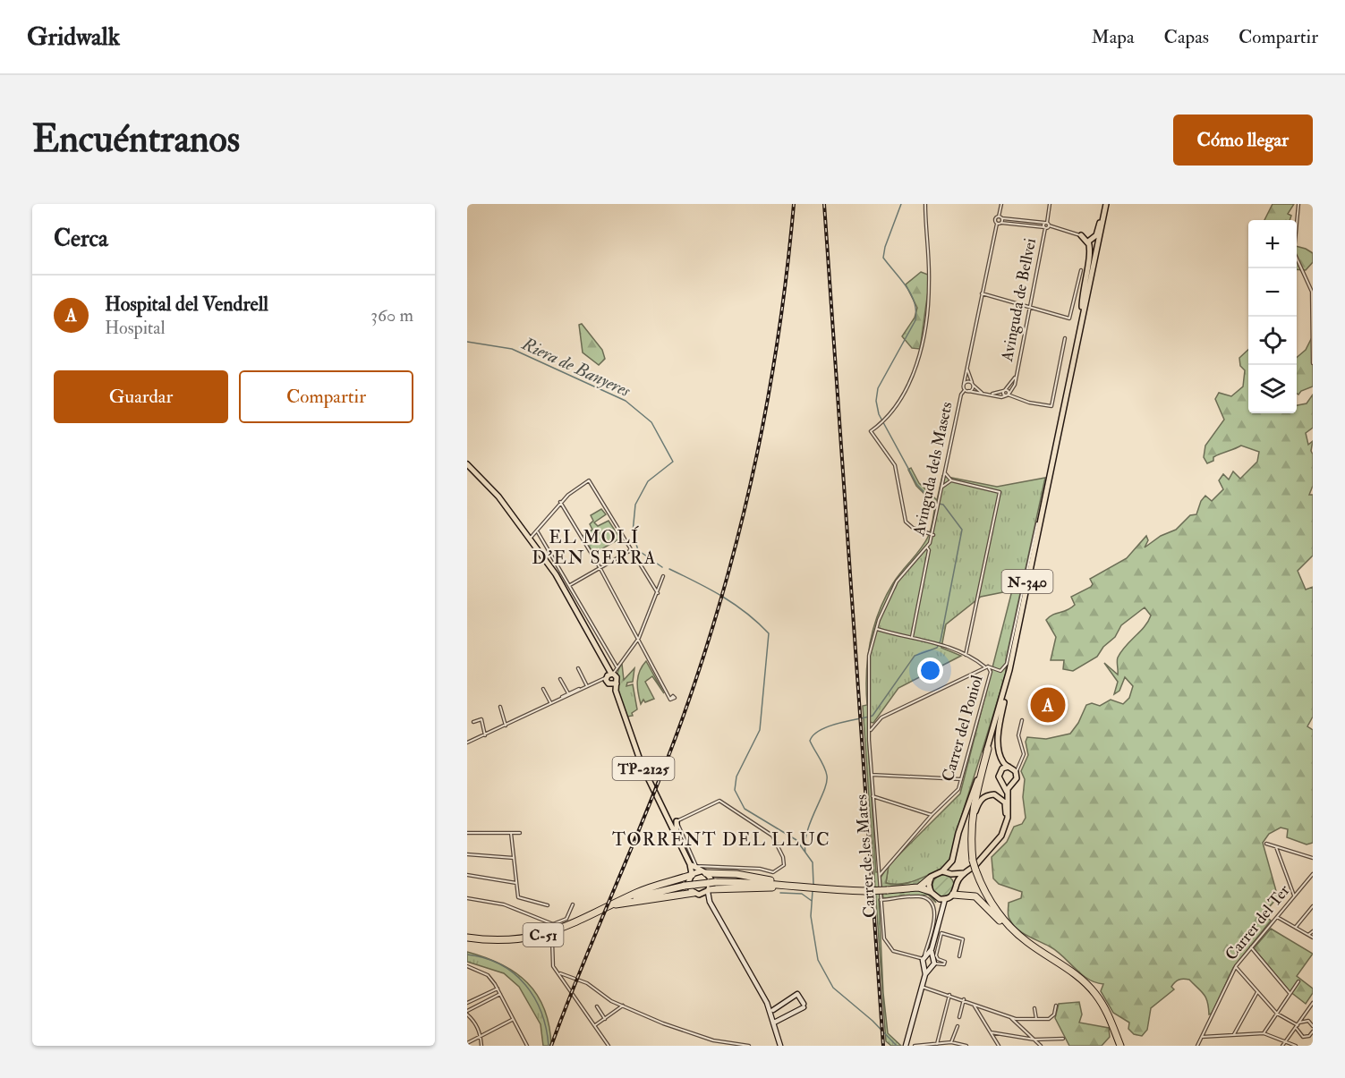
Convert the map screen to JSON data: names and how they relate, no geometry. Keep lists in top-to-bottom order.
{
  "streets": {
    "highway": ["N-340", "C-51"],
    "main road": ["TP-2125"],
    "street": [
      "Avinguda de Bellvei",
      "Avinguda dels Masets",
      "Carrer del Poniol",
      "Carrer de les Mates",
      "Carrer del Ter"
    ]
  },
  "crossings": [
    ["Avinguda dels Masets", "Carrer de les Mates"],
    ["Carrer del Poniol", "Carrer de les Mates"]
  ],
  "districts": ["EL MOLÍ D'EN SERRA", "TORRENT DEL LLUC"],
  "water": ["Riera de Banyeres"],
  "page": {
    "header": "Gridwalk",
    "nav": ["Mapa", "Capas", "Compartir"],
    "buttons": [
      "Cómo llegar",
      ["Guardar", "Compartir"]
    ],
    "title": "Encuéntranos",
    "heading": "Cerca",
    "map_buttons": ["+", "−"],
    "list": [
      {
        "mark": "A",
        "name": "Hospital del Vendrell",
        "note": "Hospital",
        "value": "360 m"
      }
    ],
    "pins": "A"
  }
}
